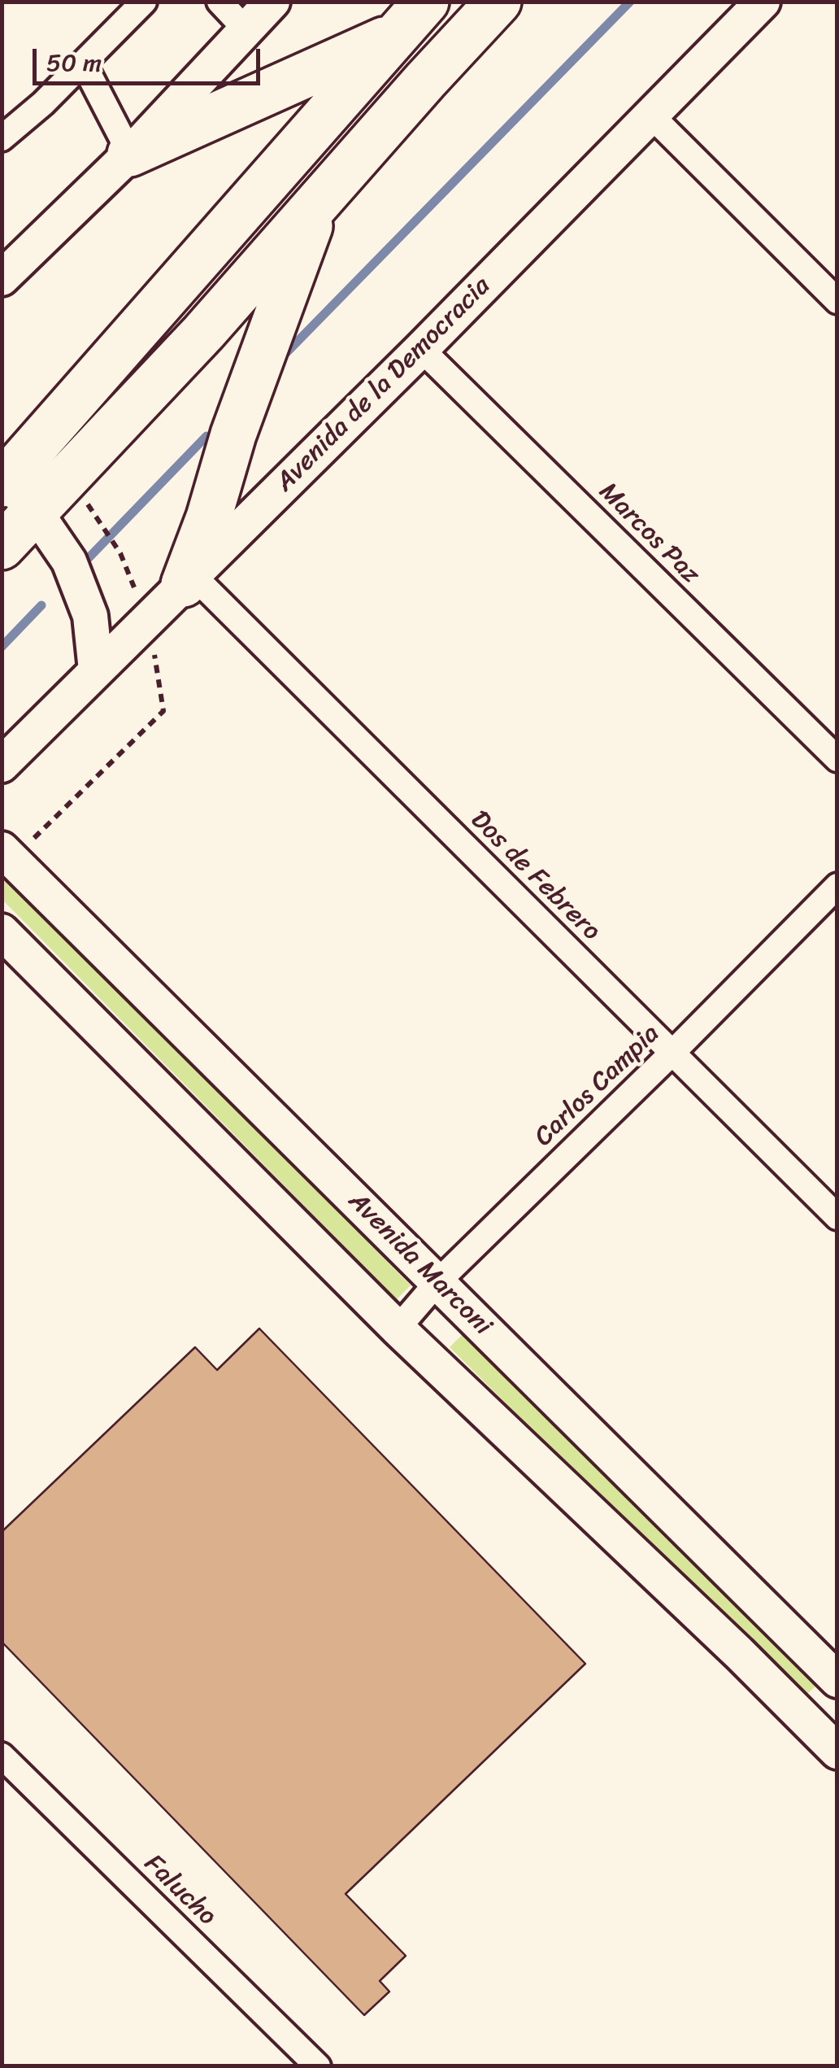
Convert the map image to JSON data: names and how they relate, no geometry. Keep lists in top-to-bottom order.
{
  "streets": {
    "main road": ["Avenida de la Democracia", "Avenida Marconi"],
    "street": [
      "Marcos Paz",
      "Dos de Febrero",
      "Carlos Campia",
      "Falucho"
    ]
  },
  "crossings": [
    ["Avenida de la Democracia", "Marcos Paz"],
    ["Avenida de la Democracia", "Dos de Febrero"],
    ["Dos de Febrero", "Carlos Campia"],
    ["Carlos Campia", "Avenida Marconi"]
  ],
  "scale_bar": "50 m"
}
